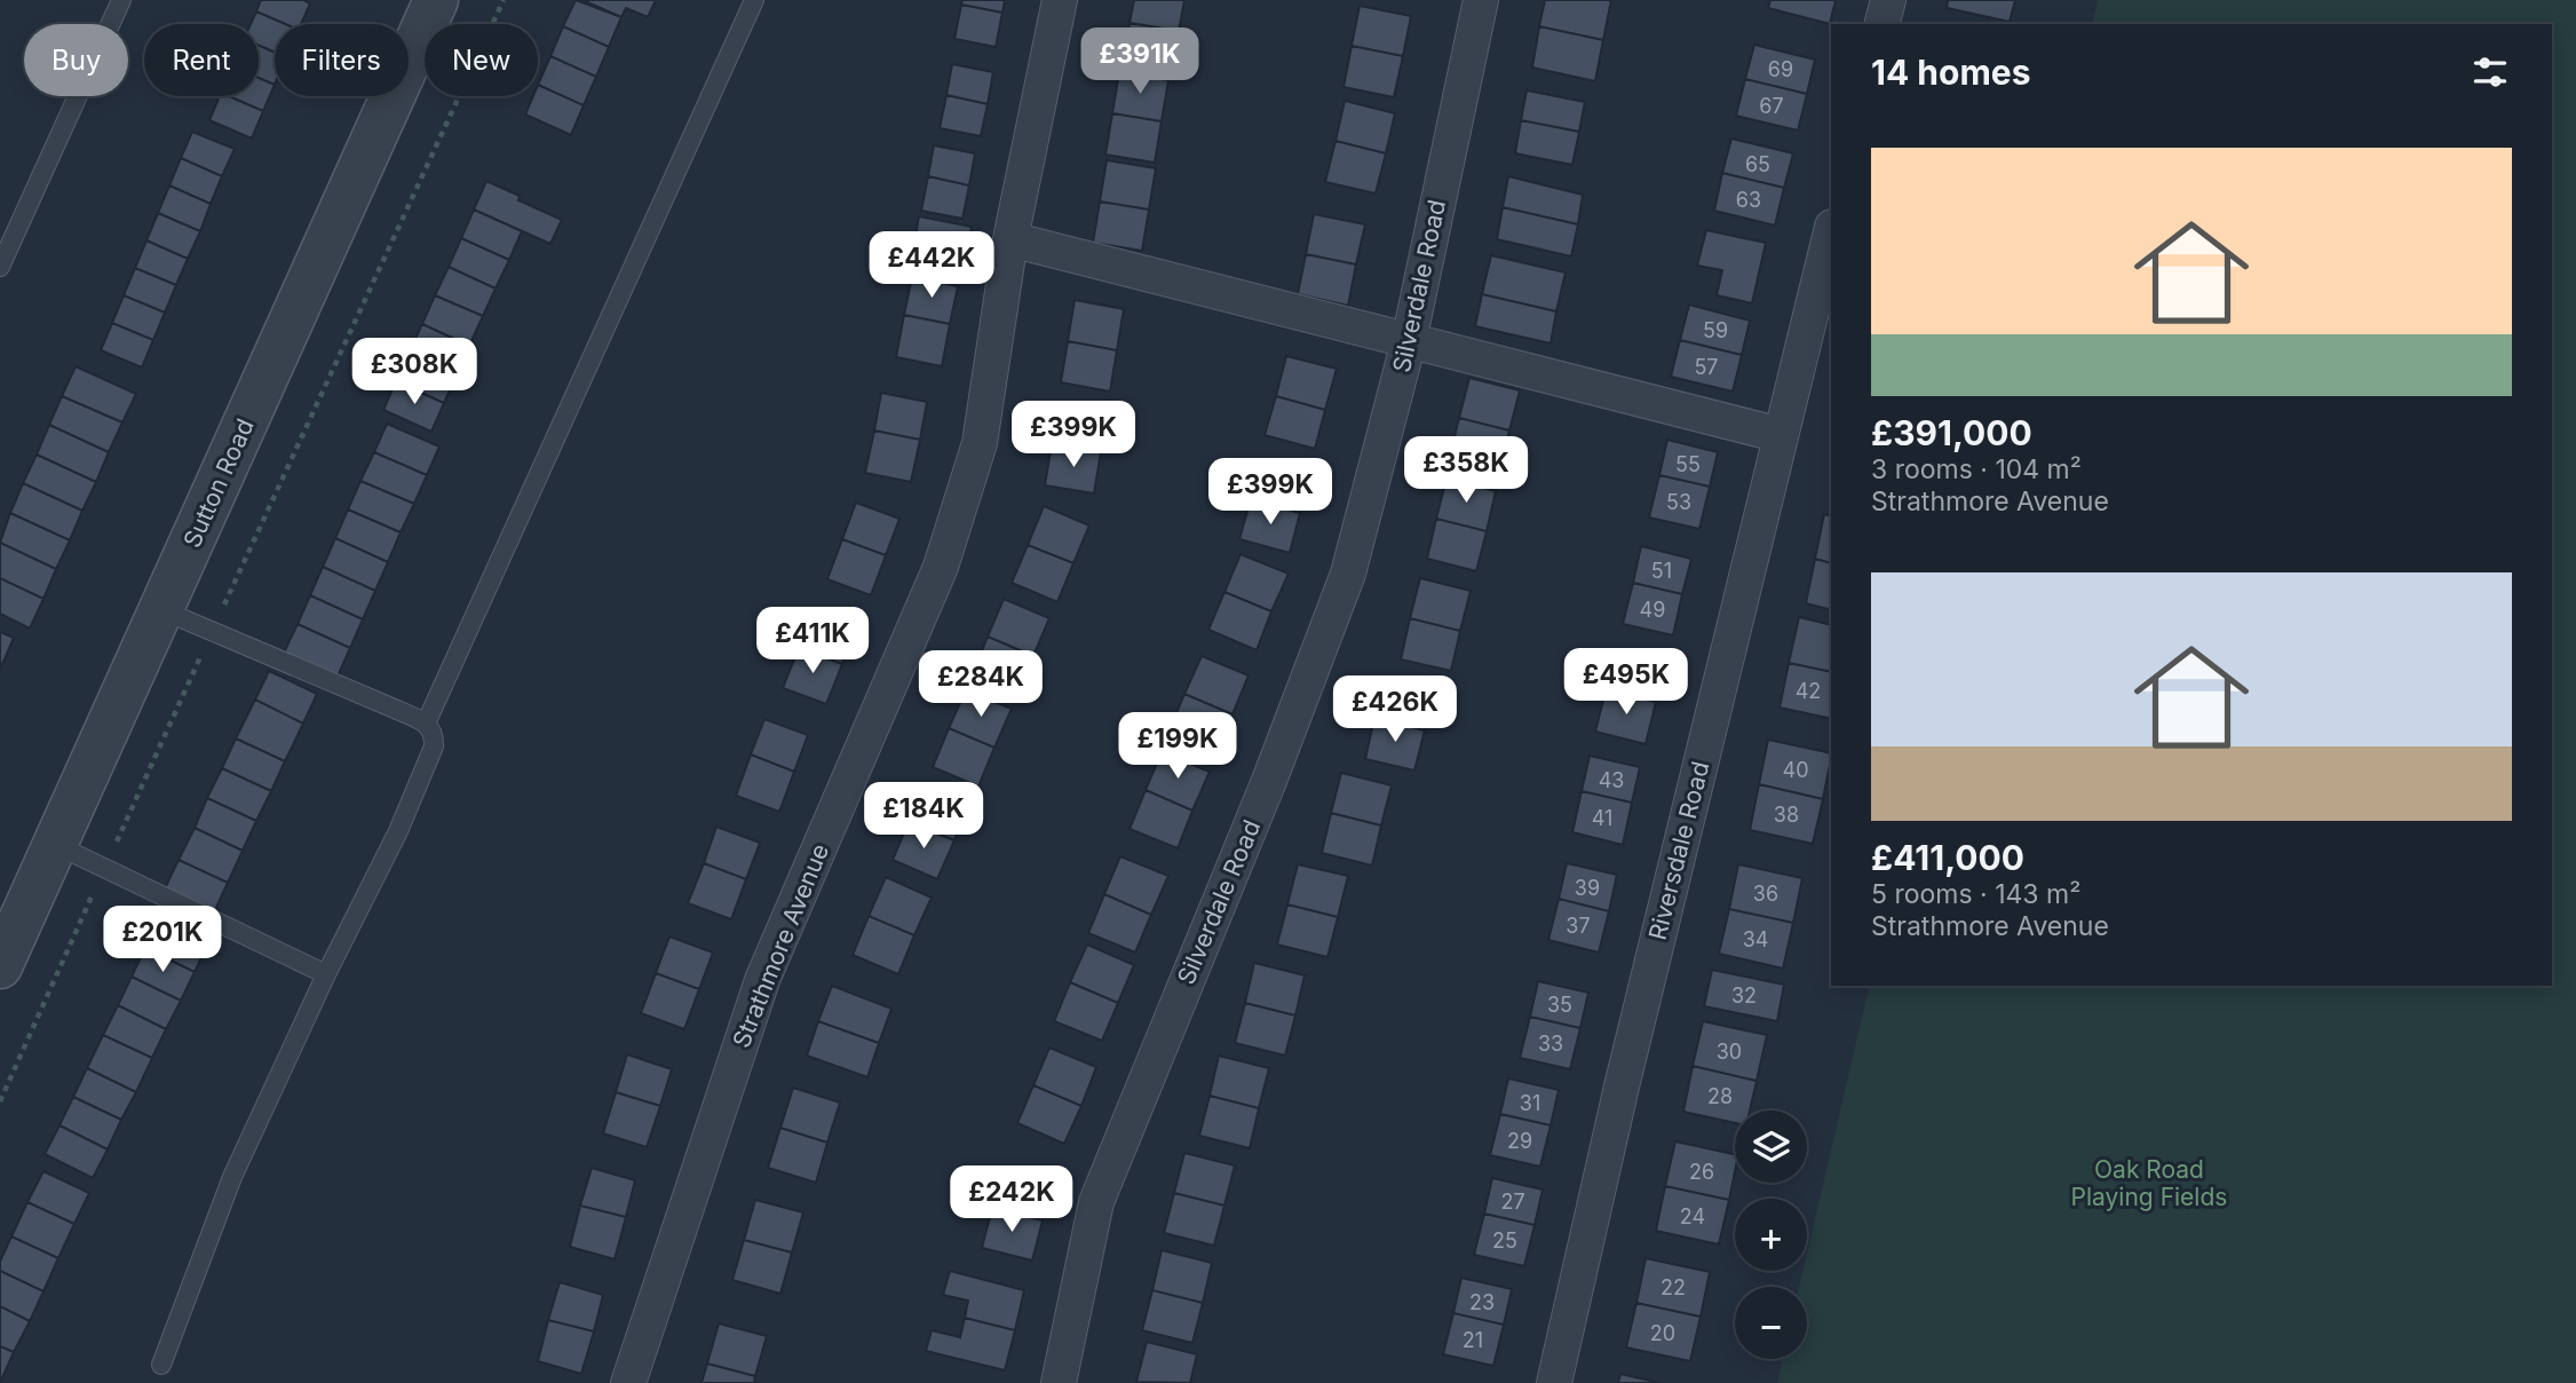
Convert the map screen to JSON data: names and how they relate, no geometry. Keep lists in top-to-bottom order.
{
  "streets": {
    "street": [
      "Silverdale Road",
      "Sutton Road",
      "Riversdale Road",
      "Strathmore Avenue"
    ]
  },
  "parks": ["Oak Road Playing Fields"],
  "house_numbers": [
    "69",
    "67",
    "65",
    "63",
    "59",
    "57",
    "55",
    "53",
    "51",
    "49",
    "42",
    "40",
    "43",
    "38",
    "41",
    "39",
    "36",
    "37",
    "34",
    "32",
    "35",
    "33",
    "30",
    "28",
    "31",
    "29",
    "26",
    "27",
    "24",
    "25",
    "22",
    "23",
    "20",
    "21"
  ],
  "page": {
    "chip": [
      "Buy",
      "Rent",
      "Filters",
      "New"
    ],
    "heading": "14 homes",
    "price": [
      "£391K",
      "£442K",
      "£308K",
      "£399K",
      "£358K",
      "£399K",
      "£411K",
      "£495K",
      "£284K",
      "£426K",
      "£199K",
      "£184K",
      "£201K",
      "£242K"
    ],
    "list": [
      {
        "name": "£391,000",
        "note": "3 rooms · 104 m² · Strathmore Avenue"
      },
      {
        "name": "£411,000",
        "note": "5 rooms · 143 m² · Strathmore Avenue"
      }
    ],
    "map_buttons": ["+", "−"]
  }
}
